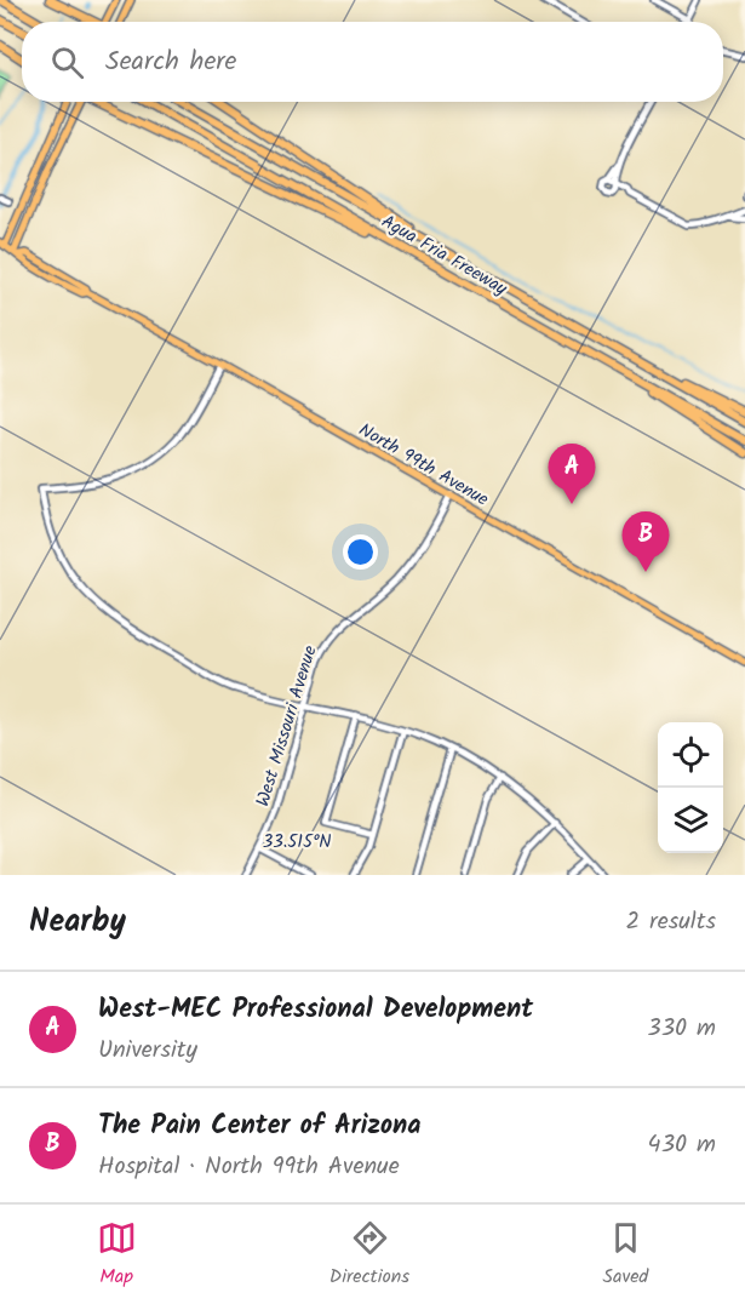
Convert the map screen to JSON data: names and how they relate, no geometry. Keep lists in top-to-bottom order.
{
  "streets": {
    "highway": ["Agua Fria Freeway"],
    "main road": ["North 99th Avenue"],
    "street": ["West Missouri Avenue"]
  },
  "crossings": [
    ["North 99th Avenue", "West Missouri Avenue"]
  ],
  "page": {
    "search": "Search here",
    "pins": ["A", "B"],
    "heading": ["Nearby", "2 results"],
    "list": [
      {
        "mark": "A",
        "name": "West-MEC Professional Development",
        "note": "University",
        "value": "330 m"
      },
      {
        "mark": "B",
        "name": "The Pain Center of Arizona",
        "note": "Hospital · North 99th Avenue",
        "value": "430 m"
      }
    ],
    "nav": ["Map", "Directions", "Saved"]
  },
  "coordinates": ["33.515°N"]
}
